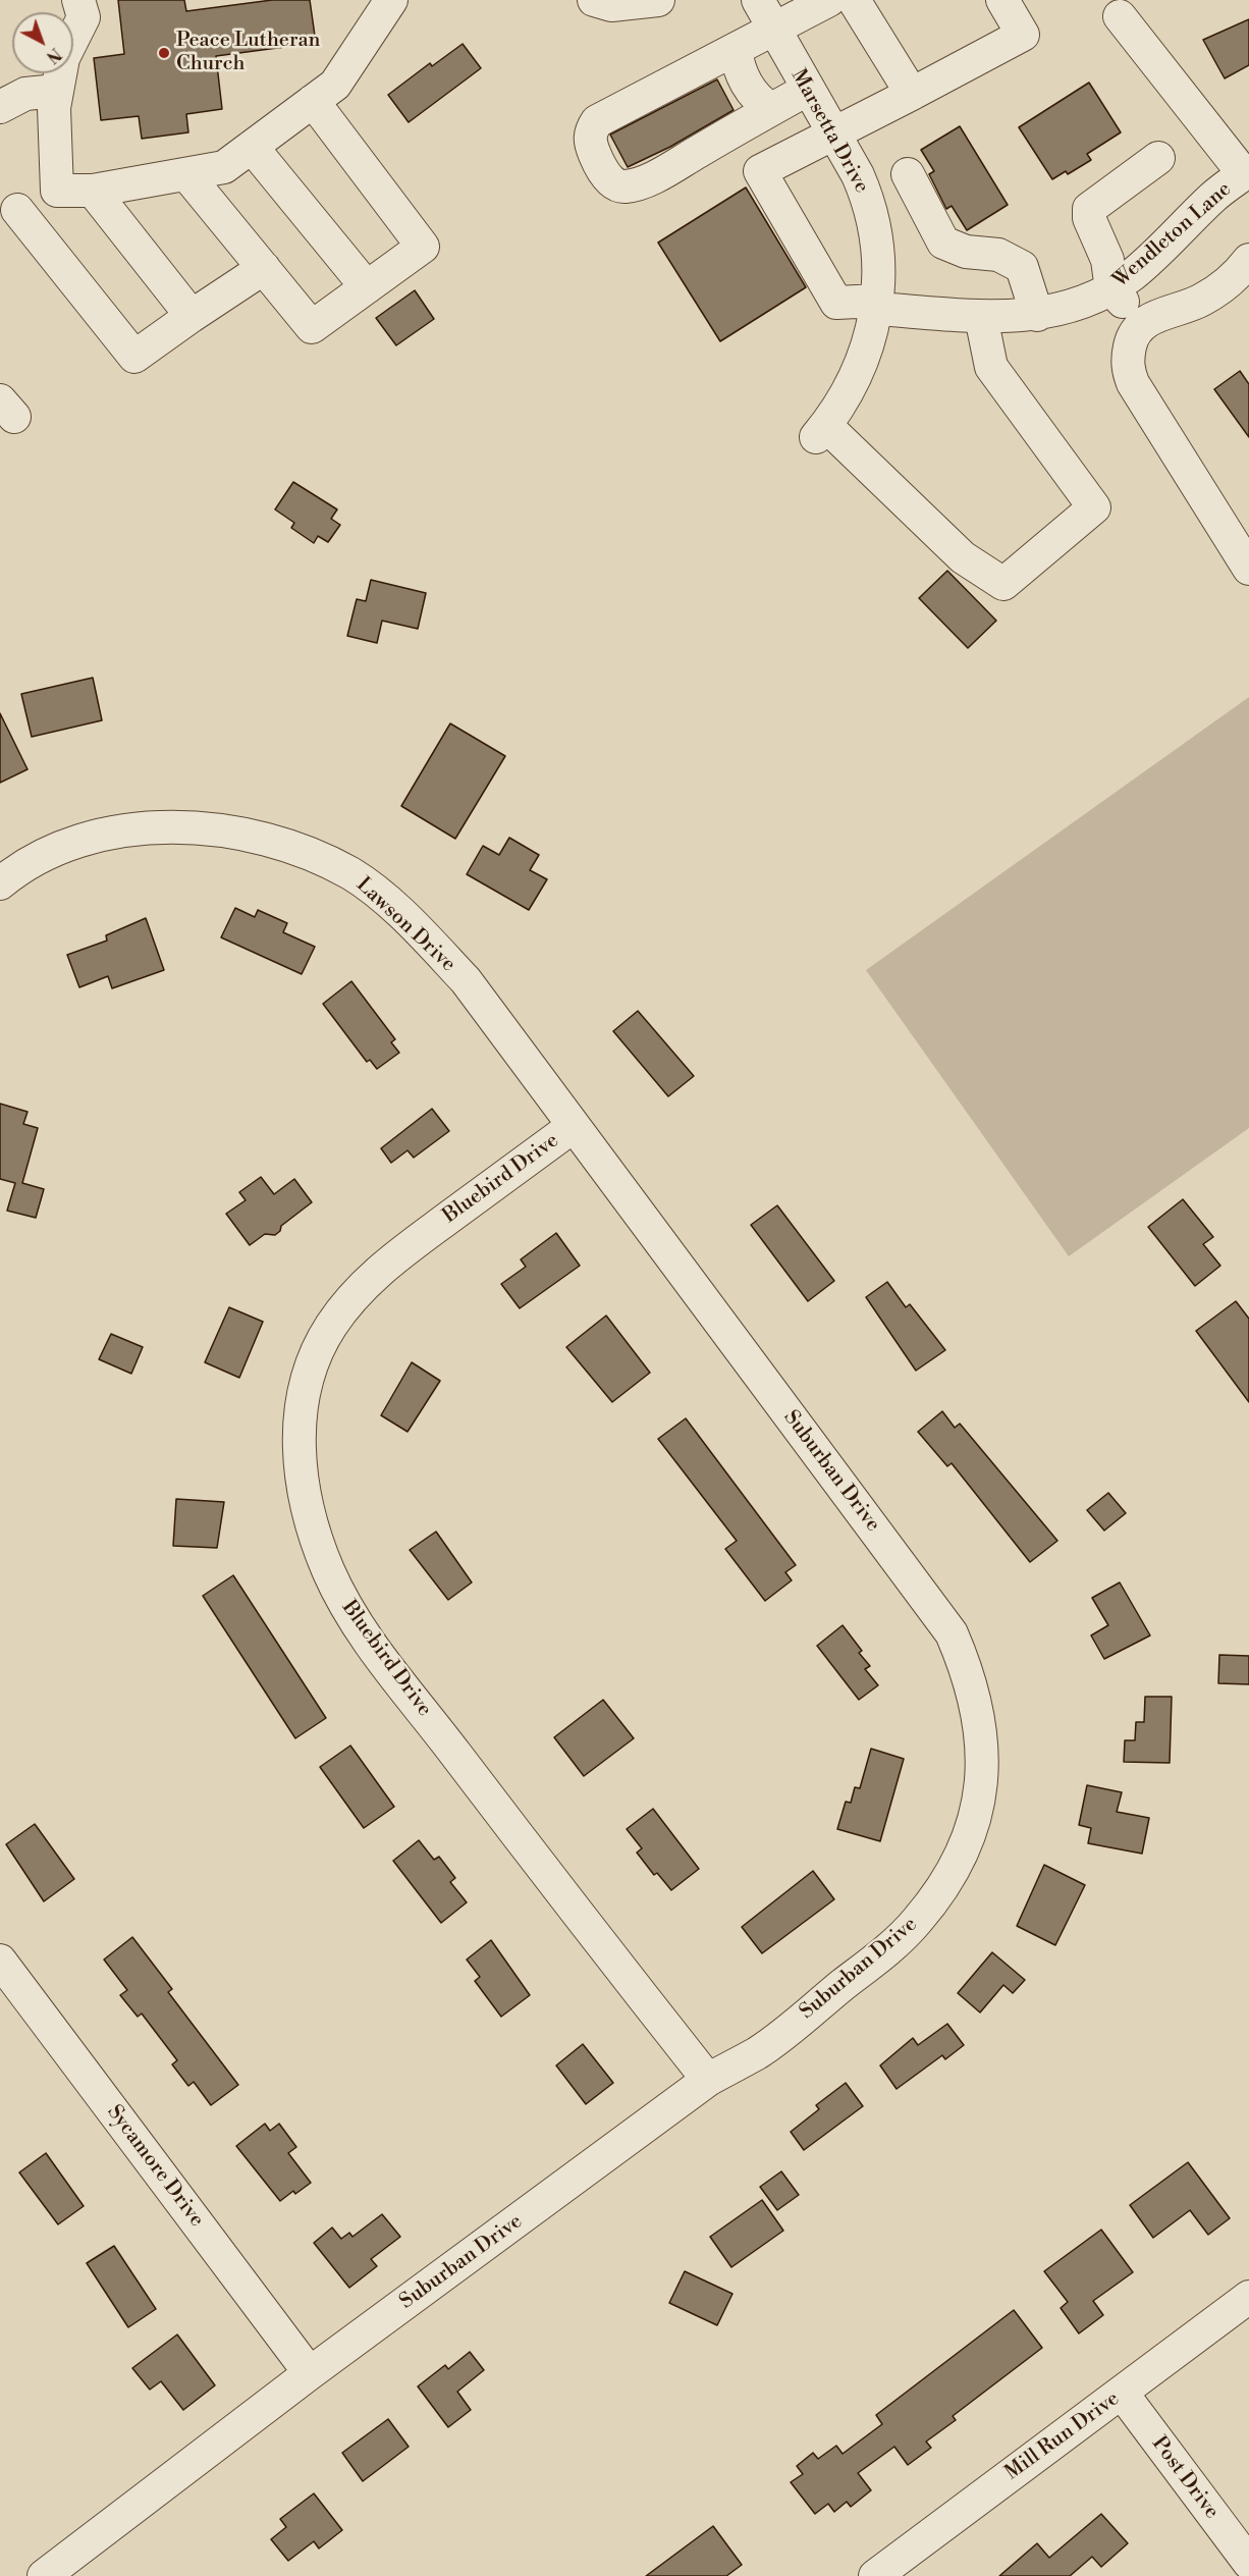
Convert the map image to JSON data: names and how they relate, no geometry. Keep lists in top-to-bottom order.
{
  "streets": {
    "street": [
      "Marsetta Drive",
      "Wendleton Lane",
      "Lawson Drive",
      "Bluebird Drive",
      "Suburban Drive",
      "Sycamore Drive",
      "Mill Run Drive",
      "Post Drive"
    ]
  },
  "crossings": [
    ["Marsetta Drive", "Wendleton Lane"],
    ["Lawson Drive", "Bluebird Drive"],
    ["Lawson Drive", "Suburban Drive"],
    ["Bluebird Drive", "Suburban Drive"],
    ["Suburban Drive", "Sycamore Drive"],
    ["Mill Run Drive", "Post Drive"]
  ],
  "places": ["Peace Lutheran Church"],
  "north": "bottom right"
}
